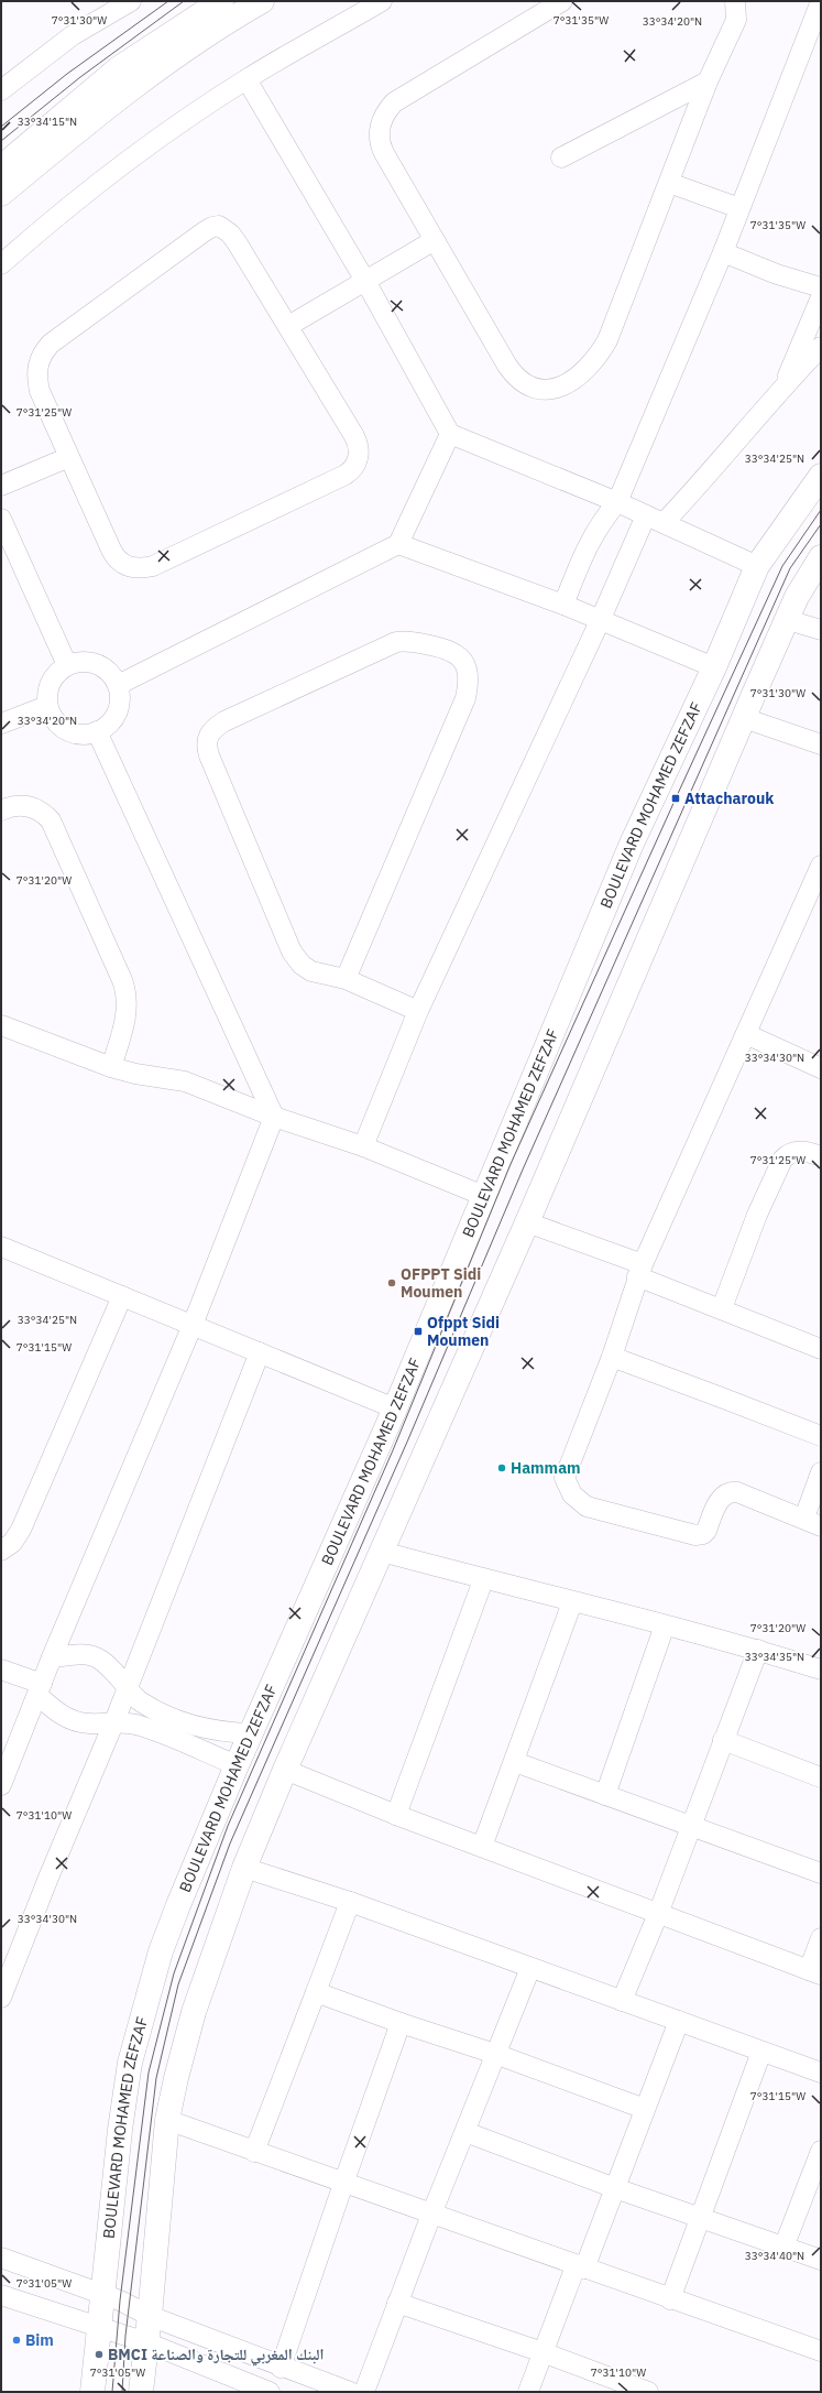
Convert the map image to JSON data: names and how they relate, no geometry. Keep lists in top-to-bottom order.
{
  "streets": {
    "main road": ["BOULEVARD MOHAMED ZEFZAF"]
  },
  "places": {
    "transit": ["Attacharouk", "Ofppt Sidi Moumen"],
    "other": [
      "OFPPT Sidi Moumen",
      "Hammam",
      "Bim",
      "BMCI البنك المغربي للتجارة والصناعة"
    ]
  },
  "coordinates": [
    "7°31'30\"W",
    "7°31'35\"W",
    "33°34'20\"N",
    "33°34'15\"N",
    "7°31'25\"W",
    "33°34'25\"N",
    "7°31'20\"W",
    "33°34'30\"N",
    "7°31'15\"W",
    "33°34'35\"N",
    "7°31'10\"W",
    "33°34'40\"N",
    "7°31'05\"W"
  ]
}
